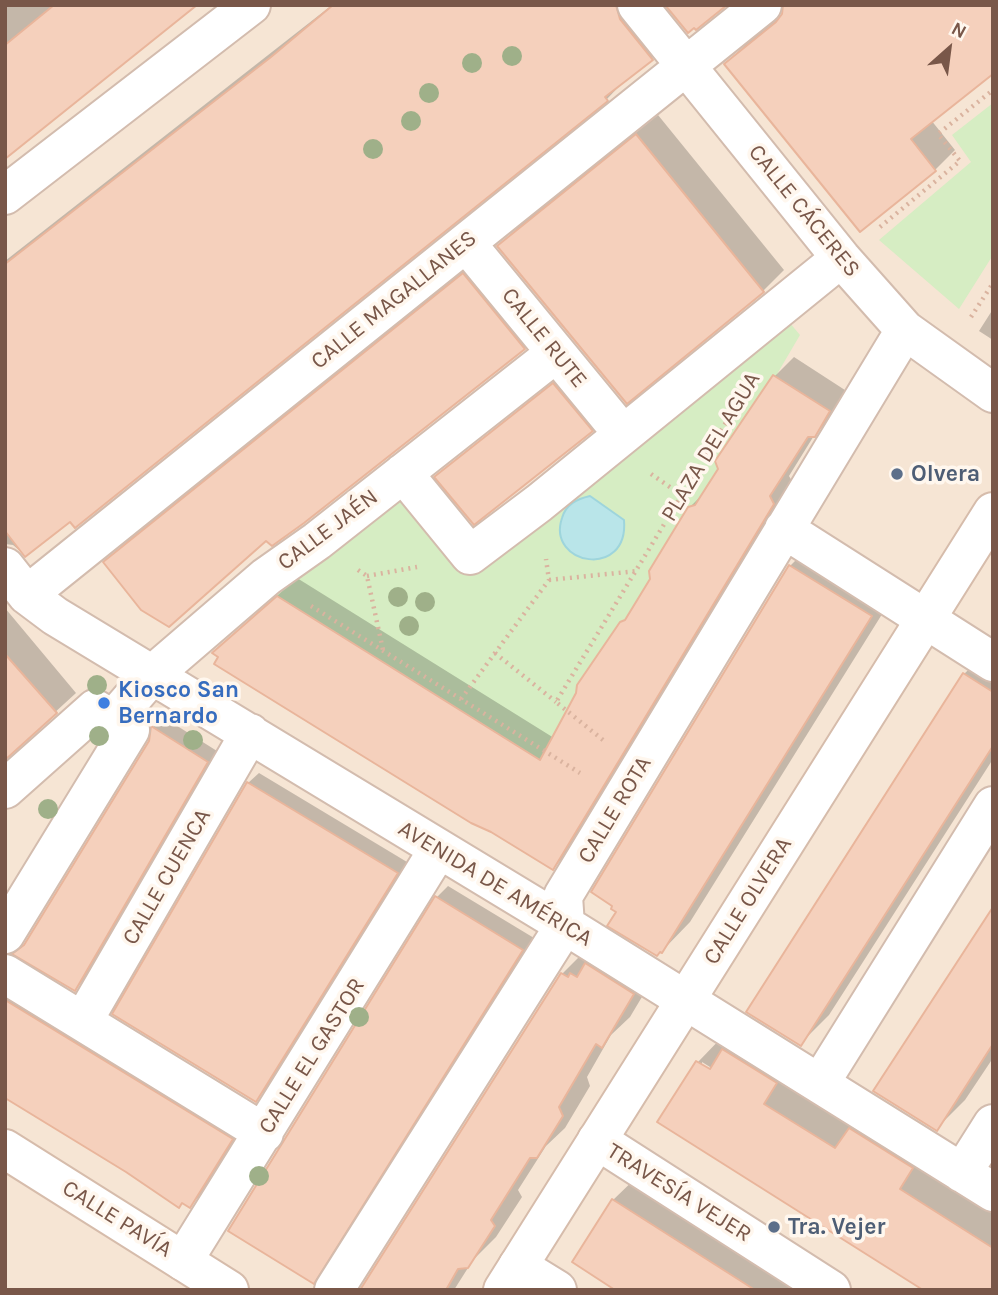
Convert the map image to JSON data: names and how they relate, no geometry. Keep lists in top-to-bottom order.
{
  "streets": {
    "street": [
      "CALLE CÁCERES",
      "CALLE MAGALLANES",
      "CALLE RUTE",
      "PLAZA DEL AGUA",
      "CALLE JAÉN",
      "CALLE ROTA",
      "CALLE CUENCA",
      "AVENIDA DE AMÉRICA",
      "CALLE OLVERA",
      "CALLE EL GASTOR",
      "TRAVESÍA VEJER",
      "CALLE PAVÍA"
    ]
  },
  "crossings": [
    ["CALLE CÁCERES", "CALLE MAGALLANES"],
    ["CALLE CÁCERES", "PLAZA DEL AGUA"],
    ["CALLE CÁCERES", "CALLE ROTA"],
    ["CALLE MAGALLANES", "CALLE RUTE"],
    ["CALLE MAGALLANES", "AVENIDA DE AMÉRICA"],
    ["CALLE RUTE", "PLAZA DEL AGUA"],
    ["CALLE RUTE", "CALLE JAÉN"],
    ["PLAZA DEL AGUA", "CALLE JAÉN"],
    ["CALLE JAÉN", "AVENIDA DE AMÉRICA"],
    ["CALLE ROTA", "AVENIDA DE AMÉRICA"],
    ["CALLE CUENCA", "AVENIDA DE AMÉRICA"],
    ["AVENIDA DE AMÉRICA", "CALLE OLVERA"],
    ["AVENIDA DE AMÉRICA", "CALLE EL GASTOR"],
    ["CALLE OLVERA", "TRAVESÍA VEJER"],
    ["CALLE EL GASTOR", "CALLE PAVÍA"]
  ],
  "places": ["Olvera", "Kiosco San Bernardo", "Trª. Vejer"],
  "north": "top right"
}
